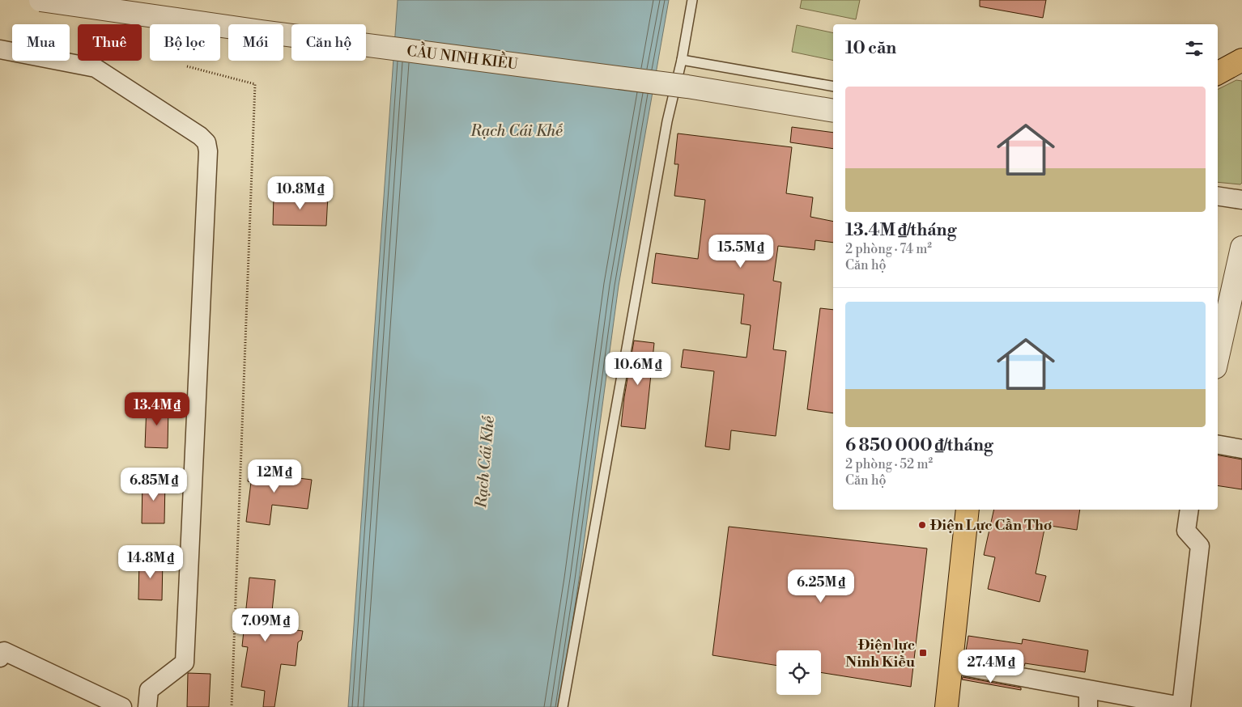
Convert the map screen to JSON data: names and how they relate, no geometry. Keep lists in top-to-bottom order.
{
  "streets": {
    "street": ["CẦU NINH KIỀU"]
  },
  "water": ["Rạch Cái Khế"],
  "places": {
    "other": ["Điện Lực Cần Thơ"],
    "transit": ["Điện lực Ninh Kiều"]
  },
  "page": {
    "chip": [
      "Mua",
      "Thuê",
      "Bộ lọc",
      "Mới",
      "Căn hộ"
    ],
    "heading": "10 căn",
    "list": [
      {
        "name": "13.4M ₫/tháng",
        "note": "2 phòng · 74 m² · Căn hộ"
      },
      {
        "name": "6 850 000 ₫/tháng",
        "note": "2 phòng · 52 m² · Căn hộ"
      }
    ],
    "price": [
      "10.8M ₫",
      "15.5M ₫",
      "10.6M ₫",
      "13.4M ₫",
      "12M ₫",
      "6.85M ₫",
      "14.8M ₫",
      "6.25M ₫",
      "7.09M ₫",
      "27.4M ₫"
    ]
  }
}
